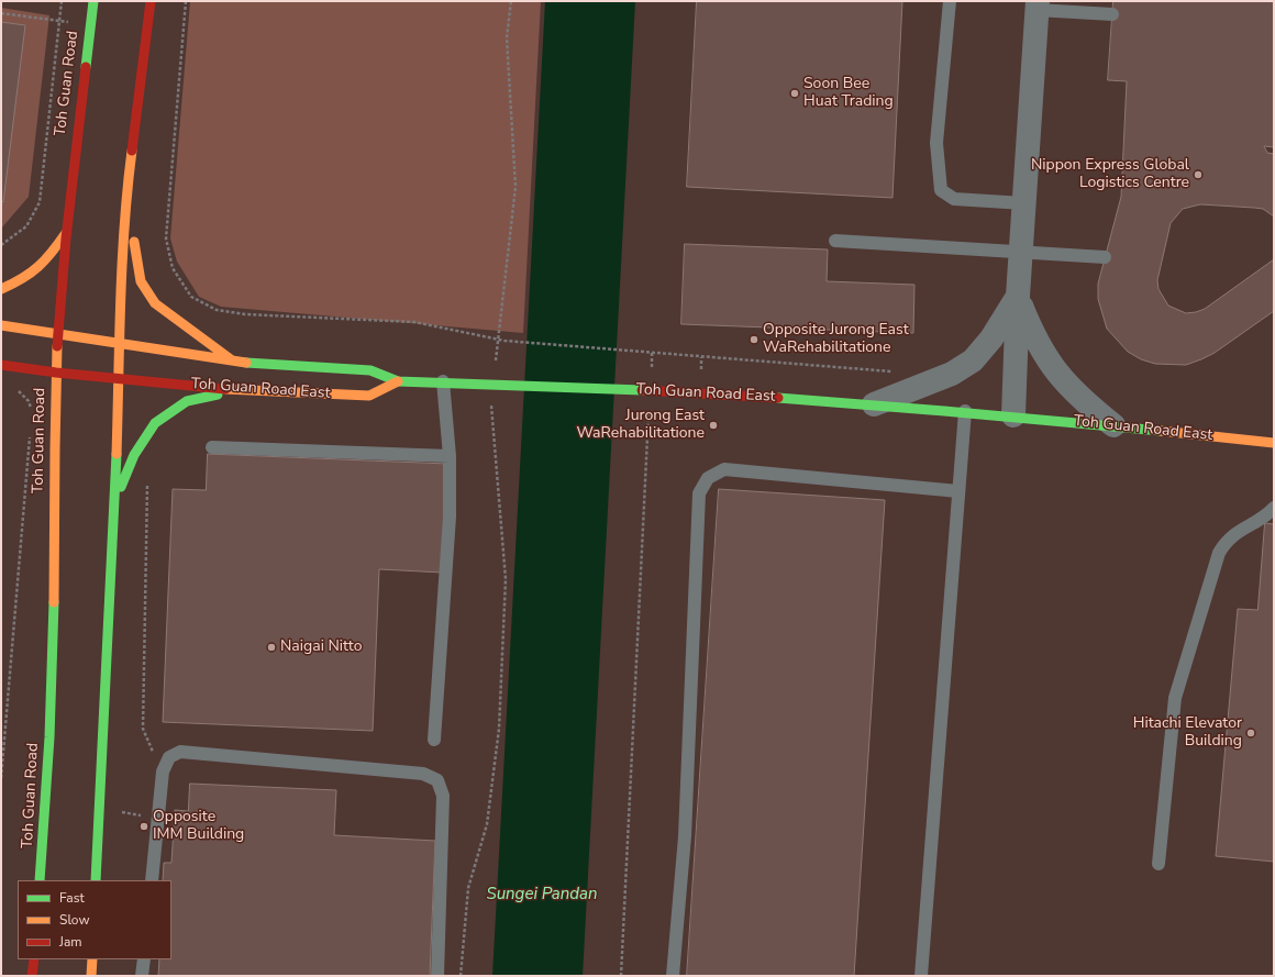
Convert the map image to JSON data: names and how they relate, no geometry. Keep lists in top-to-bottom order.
{
  "streets": {
    "main road": ["Toh Guan Road", "Toh Guan Road East"]
  },
  "crossings": [
    ["Toh Guan Road", "Toh Guan Road East"]
  ],
  "water": ["Sungei Pandan"],
  "places": [
    "Soon Bee Huat Trading",
    "Nippon Express Global Logistics Centre",
    "Opposite Jurong East WaRehabilitatione",
    "Jurong East WaRehabilitatione",
    "Naigai Nitto",
    "Hitachi Elevator Building",
    "Opposite IMM Building"
  ],
  "legend": ["Fast", "Slow", "Jam"]
}
